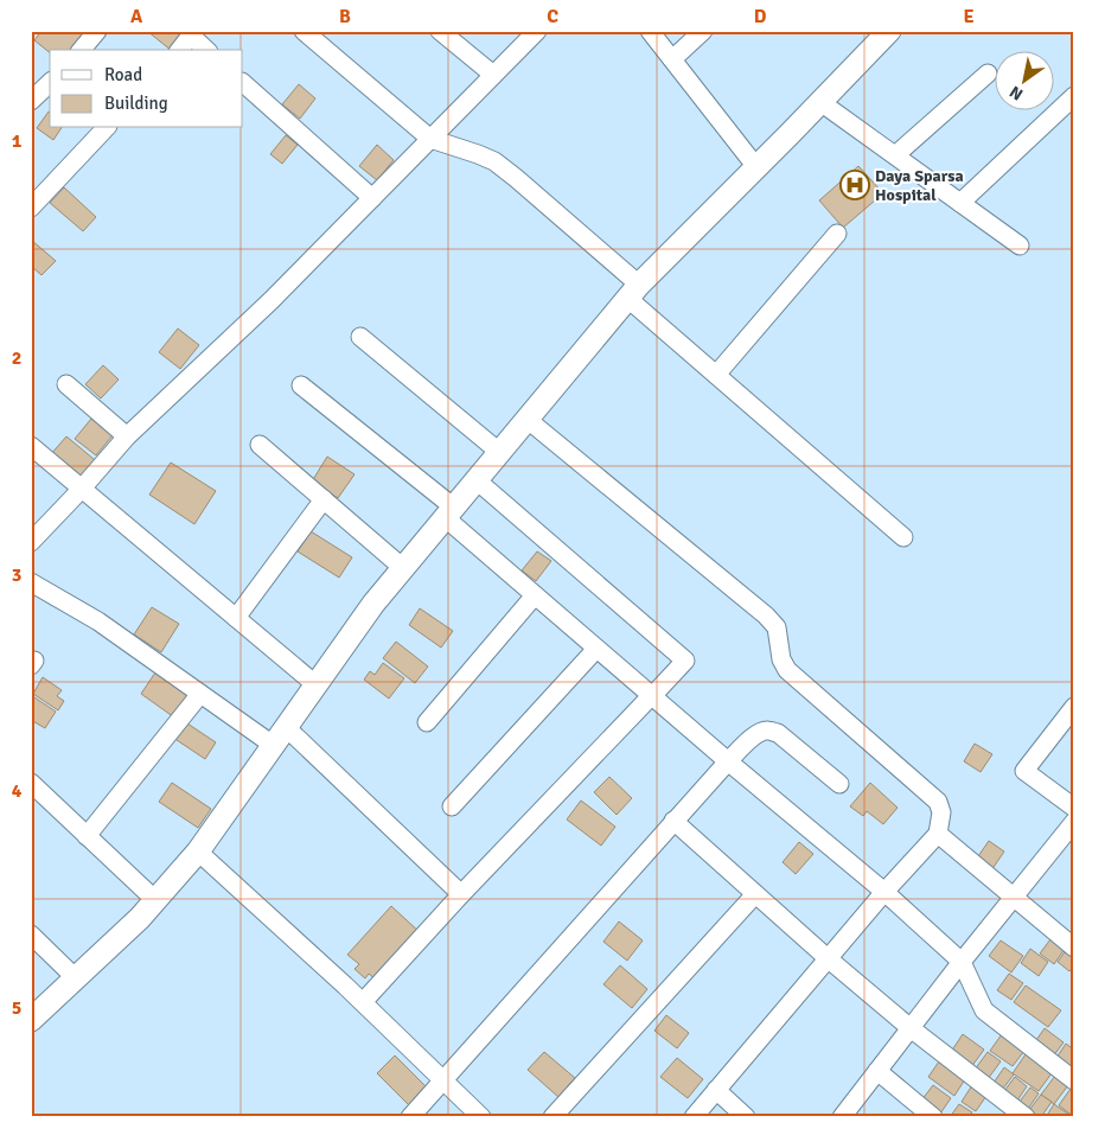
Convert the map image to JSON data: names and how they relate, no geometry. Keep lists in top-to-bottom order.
{
  "places": {
    "hospital": ["Daya Sparsa Hospital"]
  },
  "legend": ["Road", "Building"],
  "north": "bottom left",
  "grid": {
    "columns": [
      "A",
      "B",
      "C",
      "D",
      "E"
    ],
    "rows": [
      "1",
      "2",
      "3",
      "4",
      "5"
    ]
  }
}
